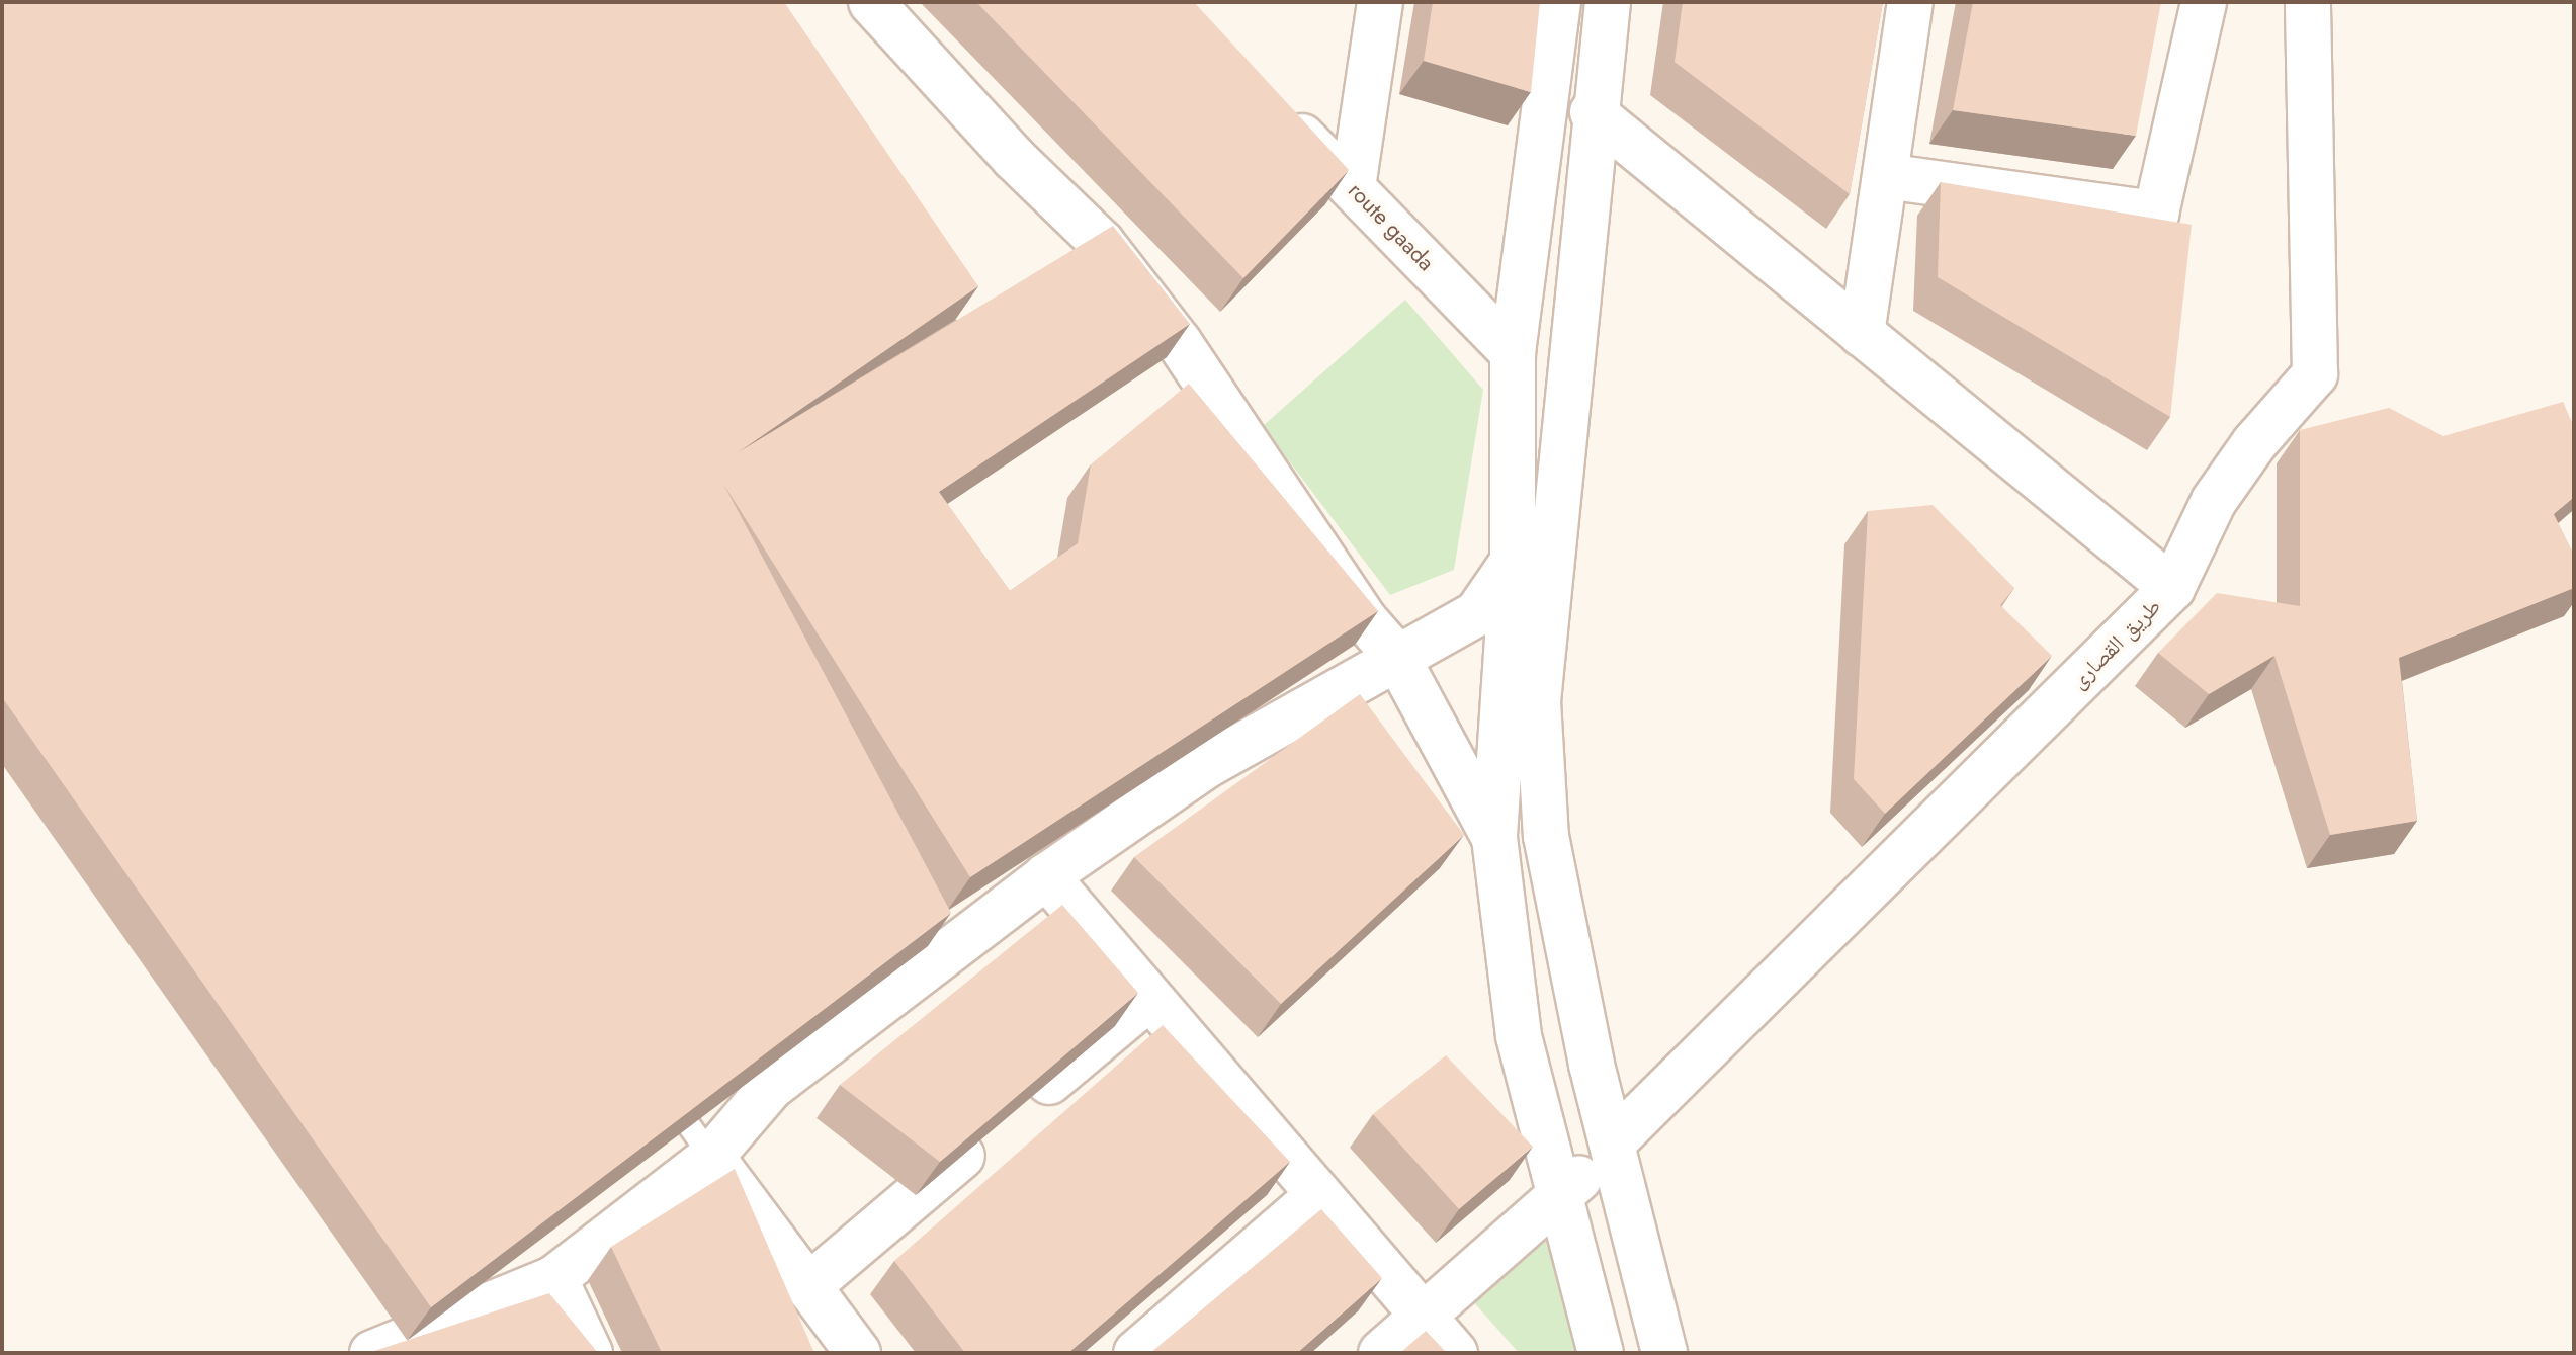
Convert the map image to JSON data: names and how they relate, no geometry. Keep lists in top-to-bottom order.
{
  "streets": {
    "street": ["route gaada", "طريق القصارى"]
  }
}
